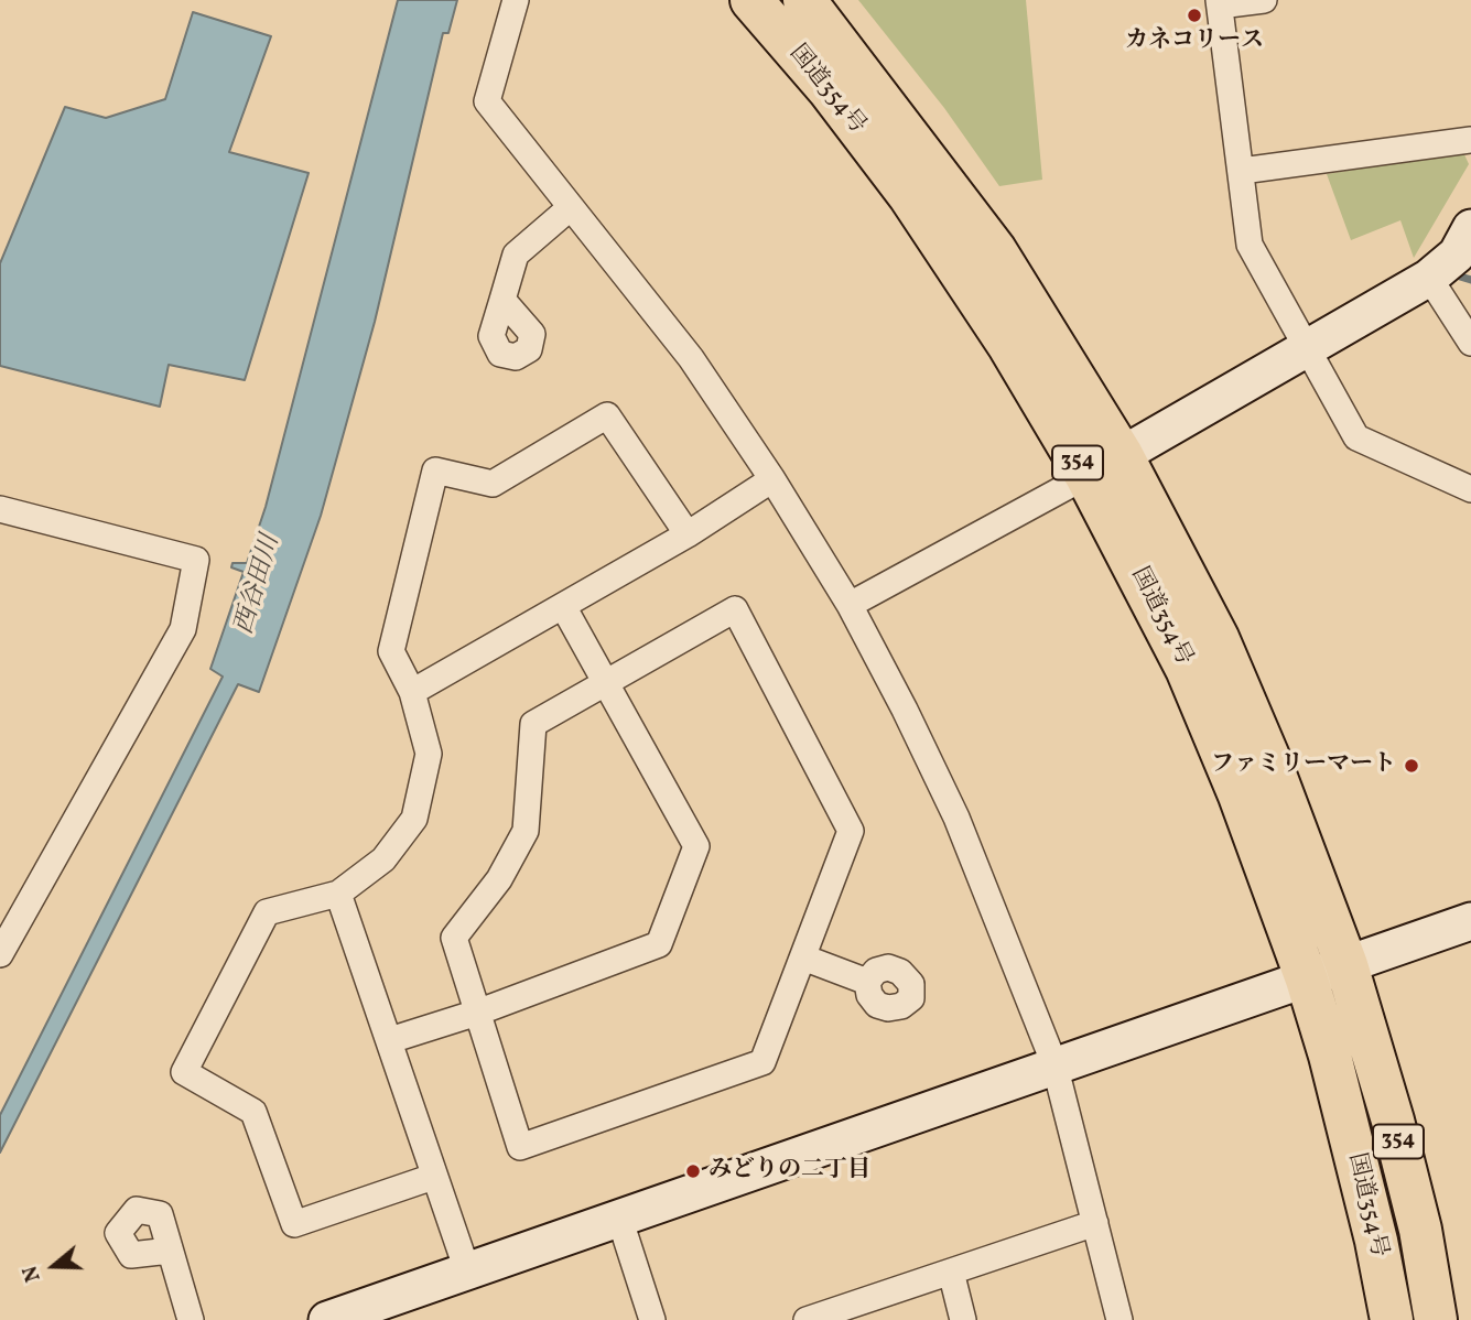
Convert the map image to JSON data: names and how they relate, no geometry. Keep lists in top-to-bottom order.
{
  "streets": {
    "highway": ["国道354号", "354"]
  },
  "water": ["西谷田川"],
  "places": ["カネコリース", "ファミリーマート", "みどりの二丁目"],
  "north": "left"
}
